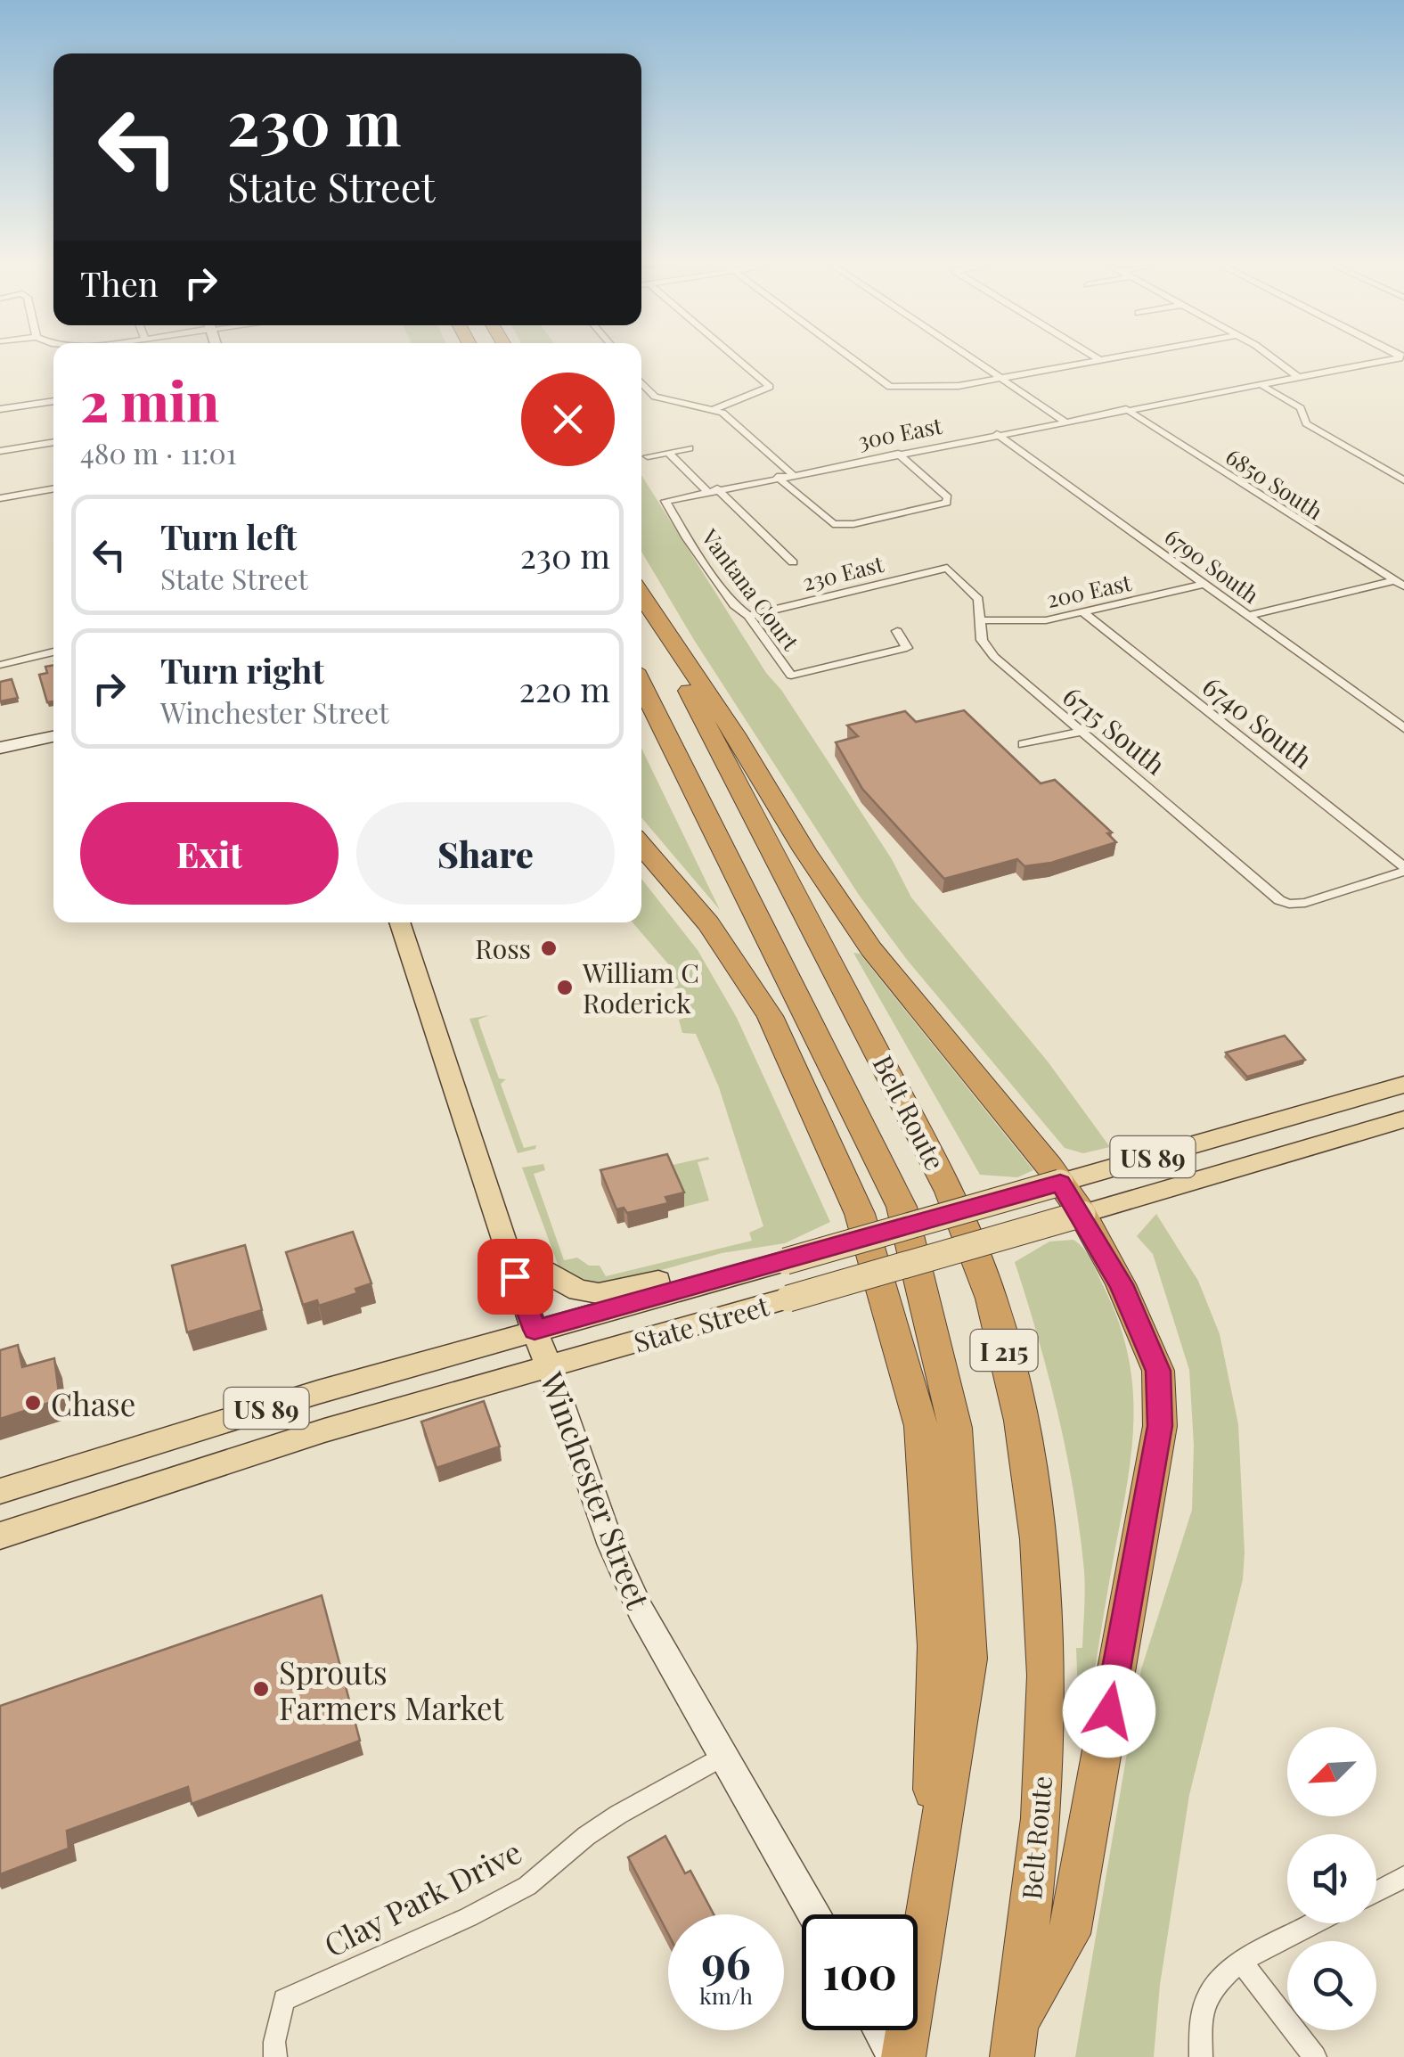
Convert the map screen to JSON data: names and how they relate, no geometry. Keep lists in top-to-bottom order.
{
  "streets": {
    "highway": ["Belt Route", "I 215"],
    "main road": ["US 89", "State Street", "Winchester Street"],
    "street": [
      "300 East",
      "6850 South",
      "6790 South",
      "230 East",
      "Vantana Court",
      "200 East",
      "6740 South",
      "6715 South",
      "Clay Park Drive"
    ]
  },
  "crossings": [
    ["300 East", "6850 South"],
    ["300 East", "6790 South"],
    ["300 East", "Vantana Court"],
    ["6790 South", "200 East"],
    ["230 East", "Vantana Court"],
    ["230 East", "6715 South"],
    ["200 East", "6740 South"],
    ["200 East", "6715 South"],
    ["6740 South", "6715 South"],
    ["State Street", "Winchester Street"],
    ["Winchester Street", "Clay Park Drive"]
  ],
  "places": [
    "Ross",
    "William C Roderick",
    "Chase",
    "Sprouts Farmers Market"
  ],
  "north": "bottom left",
  "page": {
    "turn": ["230 m", "State Street"],
    "then": "Then",
    "heading": ["2 min", "480 m · 11:01"],
    "list": [
      {
        "name": "Turn left",
        "note": "State Street",
        "value": "230 m"
      },
      {
        "name": "Turn right",
        "note": "Winchester Street",
        "value": "220 m"
      }
    ],
    "buttons": ["Exit", "Share"],
    "speed": "96 km/h",
    "limit": "100"
  }
}
